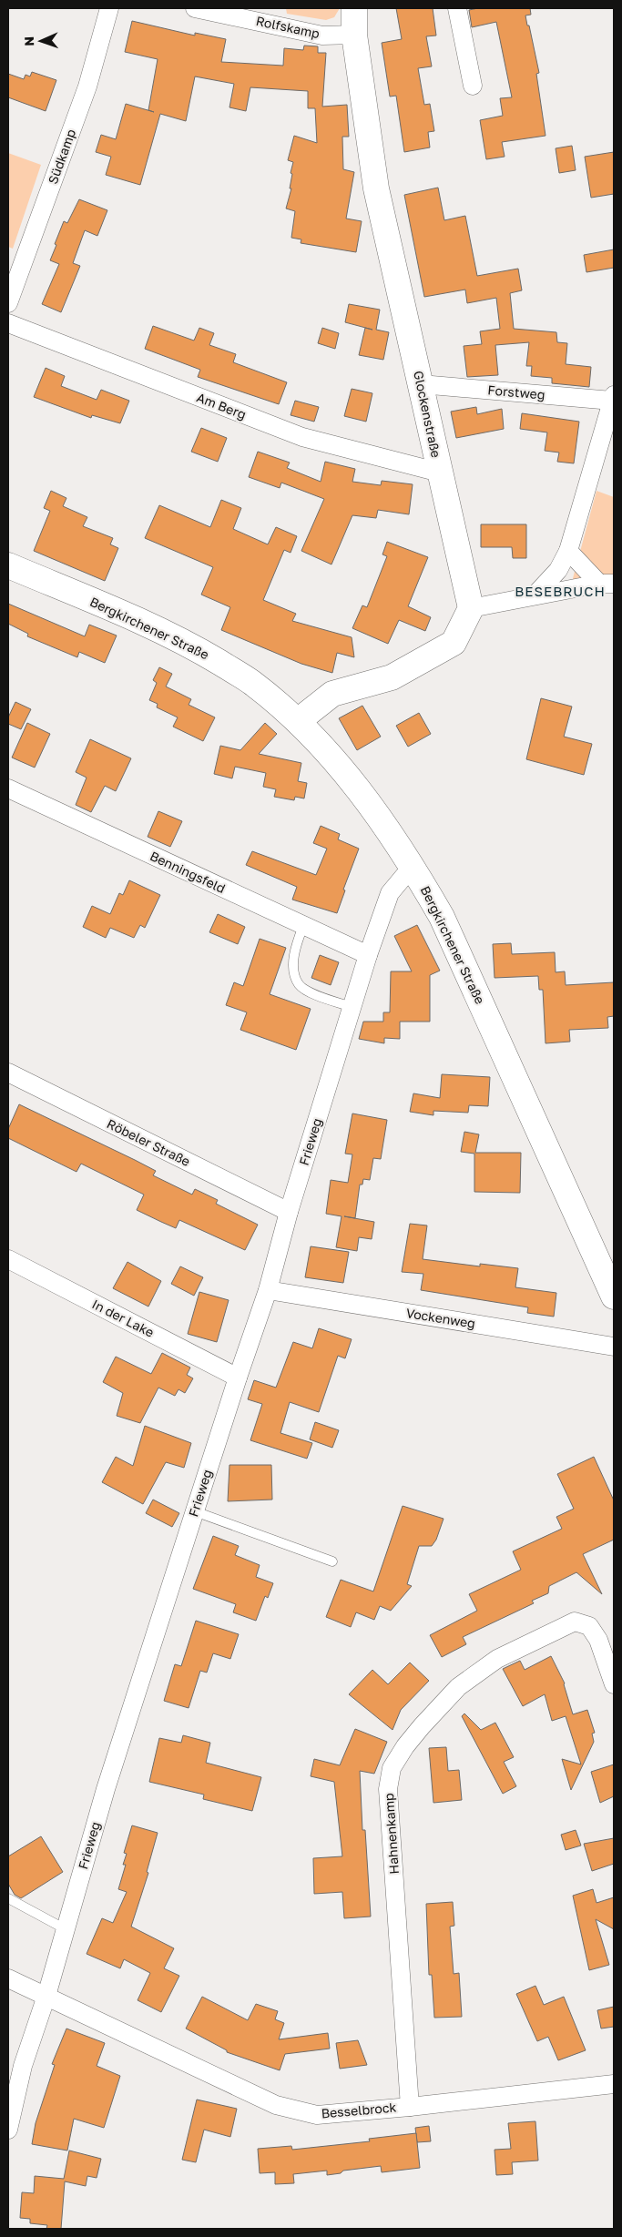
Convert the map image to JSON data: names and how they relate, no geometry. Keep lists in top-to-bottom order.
{
  "streets": {
    "street": [
      "Rolfskamp",
      "Südkamp",
      "Forstweg",
      "Am Berg",
      "Glockenstraße",
      "Bergkirchener Straße",
      "Benningsfeld",
      "Frieweg",
      "Röbeler Straße",
      "In der Lake",
      "Vockenweg",
      "Hahnenkamp",
      "Besselbrock"
    ]
  },
  "crossings": [
    ["Rolfskamp", "Glockenstraße"],
    ["Forstweg", "Glockenstraße"],
    ["Am Berg", "Glockenstraße"],
    ["Bergkirchener Straße", "Frieweg"],
    ["Benningsfeld", "Frieweg"],
    ["Frieweg", "Röbeler Straße"],
    ["Frieweg", "In der Lake"],
    ["Frieweg", "Vockenweg"],
    ["Frieweg", "Besselbrock"],
    ["Hahnenkamp", "Besselbrock"]
  ],
  "districts": ["BESEBRUCH"],
  "north": "left"
}
